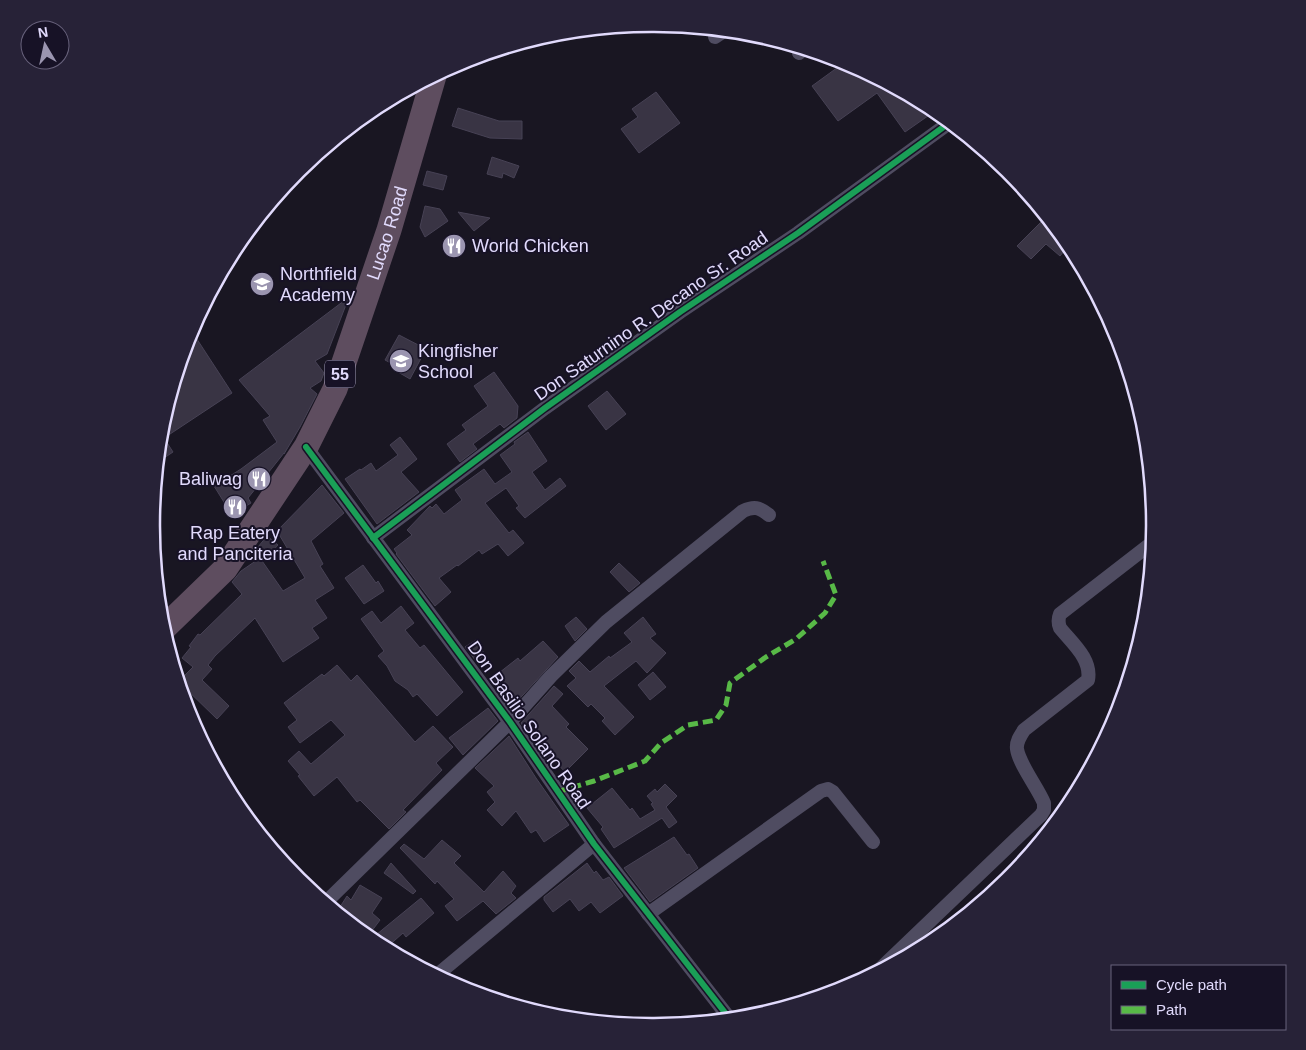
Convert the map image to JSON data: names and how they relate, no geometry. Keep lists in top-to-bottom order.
{
  "streets": {
    "highway": ["Lucao Road", "55"],
    "street": ["Don Saturnino R. Decano Sr. Road", "Don Basilio Solano Road"]
  },
  "crossings": [
    ["Lucao Road", "Don Basilio Solano Road"],
    ["Don Saturnino R. Decano Sr. Road", "Don Basilio Solano Road"]
  ],
  "places": {
    "restaurant": ["World Chicken", "Baliwag", "Rap Eatery and Panciteria"],
    "school or university": ["Northfield Academy", "Kingfisher School"]
  },
  "legend": ["Cycle path", "Path"],
  "north": "top"
}
